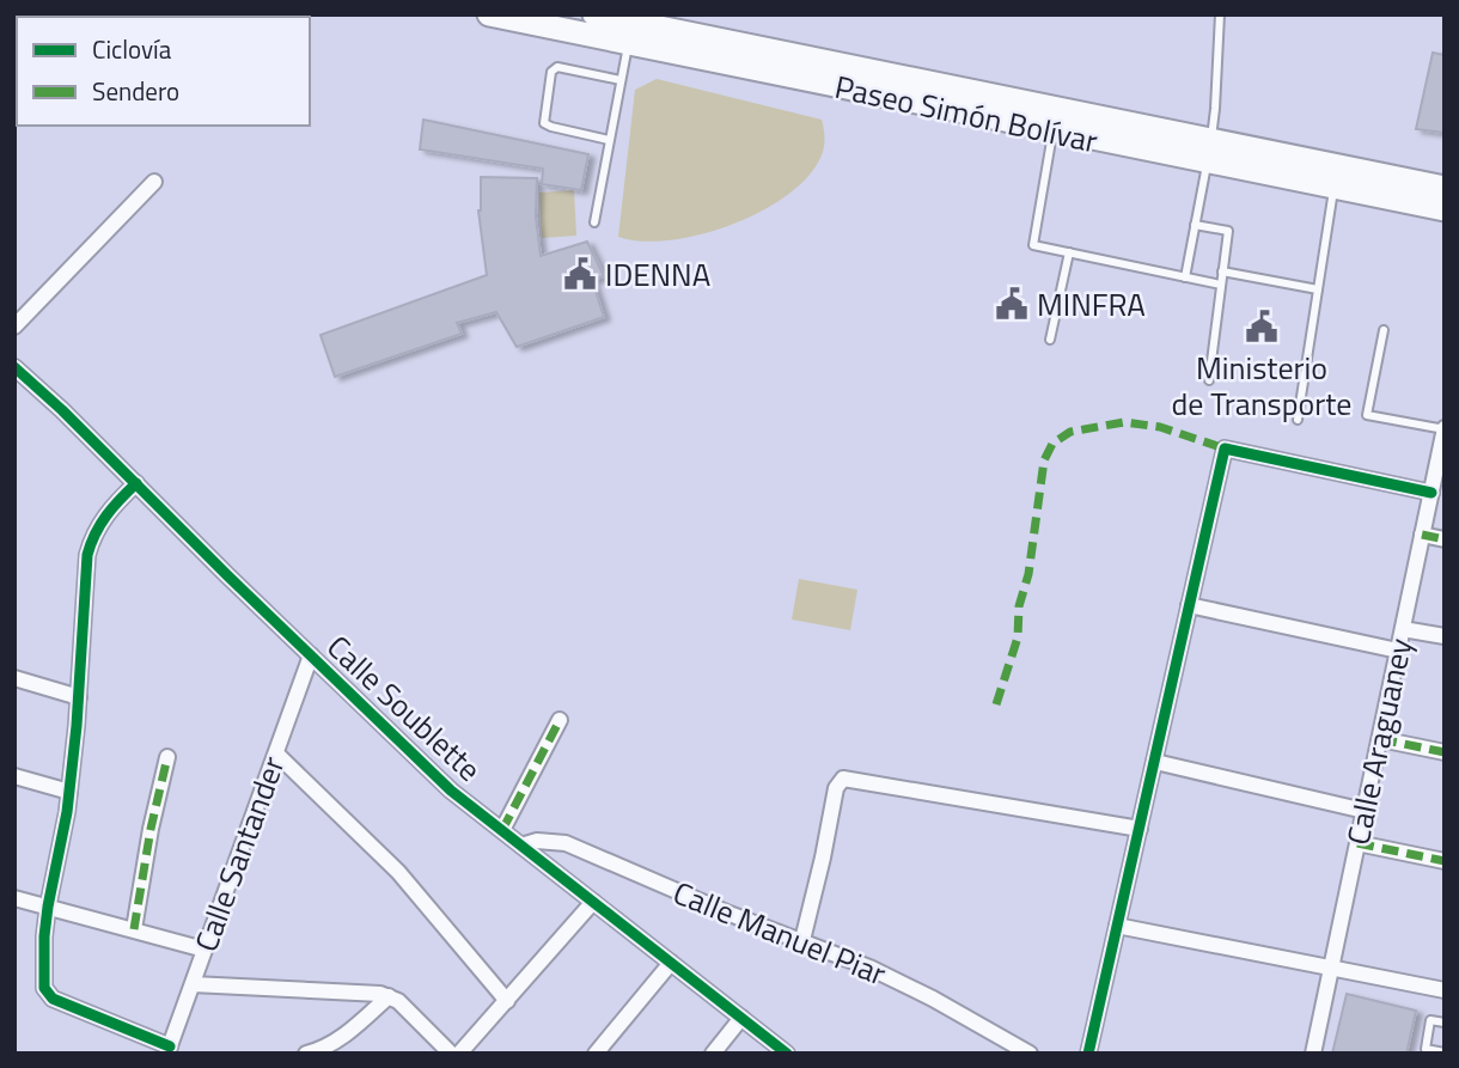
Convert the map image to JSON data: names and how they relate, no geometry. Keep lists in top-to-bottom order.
{
  "streets": {
    "main road": ["Paseo Simón Bolívar"],
    "street": [
      "Calle Soublette",
      "Calle Araguaney",
      "Calle Santander",
      "Calle Manuel Piar"
    ]
  },
  "crossings": [
    ["Calle Soublette", "Calle Santander"],
    ["Calle Soublette", "Calle Manuel Piar"]
  ],
  "places": {
    "public building": ["IDENNA", "MINFRA", "Ministerio de Transporte"]
  },
  "legend": ["Ciclovía", "Sendero"]
}
